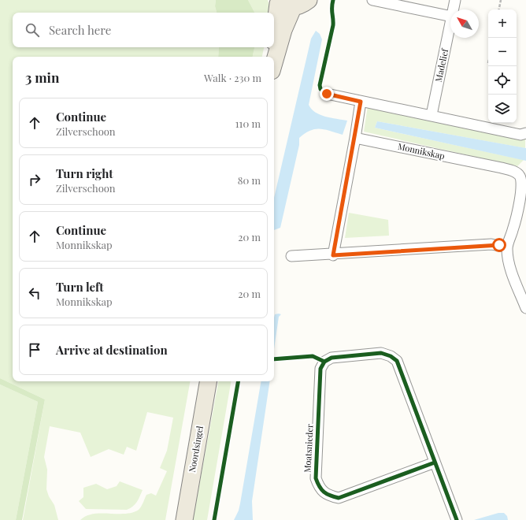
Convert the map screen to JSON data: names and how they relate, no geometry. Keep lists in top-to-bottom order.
{
  "streets": {
    "main road": ["Noordsingel"],
    "street": ["Madelief", "Monnikskap", "Moatsnieder"]
  },
  "north": "top left",
  "page": {
    "map_buttons": ["+", "−"],
    "search": "Search here",
    "heading": ["3 min", "Walk · 230 m"],
    "list": [
      ["Continue", "Zilverschoon", "110 m"],
      ["Turn right", "Zilverschoon", "80 m"],
      ["Continue", "Monnikskap", "20 m"],
      ["Turn left", "Monnikskap", "20 m"],
      "Arrive at destination"
    ]
  }
}
